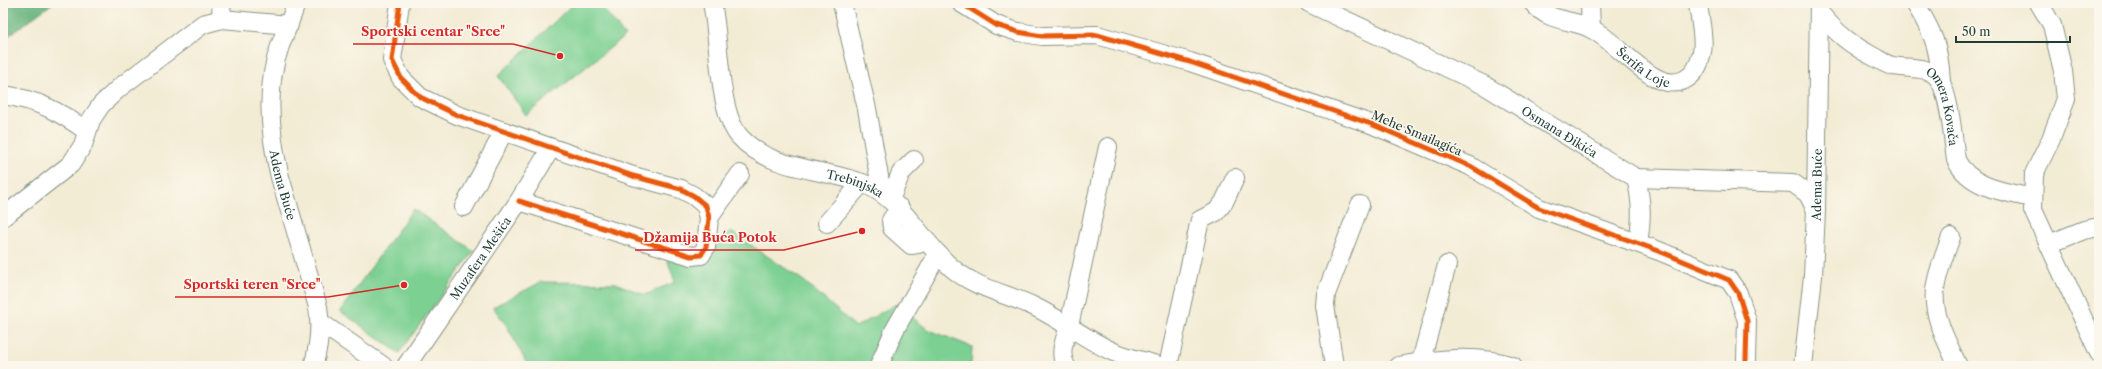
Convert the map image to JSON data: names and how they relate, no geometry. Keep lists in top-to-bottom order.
{
  "streets": {
    "street": [
      "Šerifa Loje",
      "Omera Kovača",
      "Osmana Đikića",
      "Mehe Smailagića",
      "Adema Buće",
      "Trebinjska",
      "Muzafera Mešića"
    ]
  },
  "crossings": [
    ["Omera Kovača", "Adema Buće"],
    ["Osmana Đikića", "Adema Buće"]
  ],
  "places": ["Sportski centar \"Srce\"", "Džamija Buća Potok", "Sportski teren \"Srce\""],
  "scale_bar": "50 m"
}
